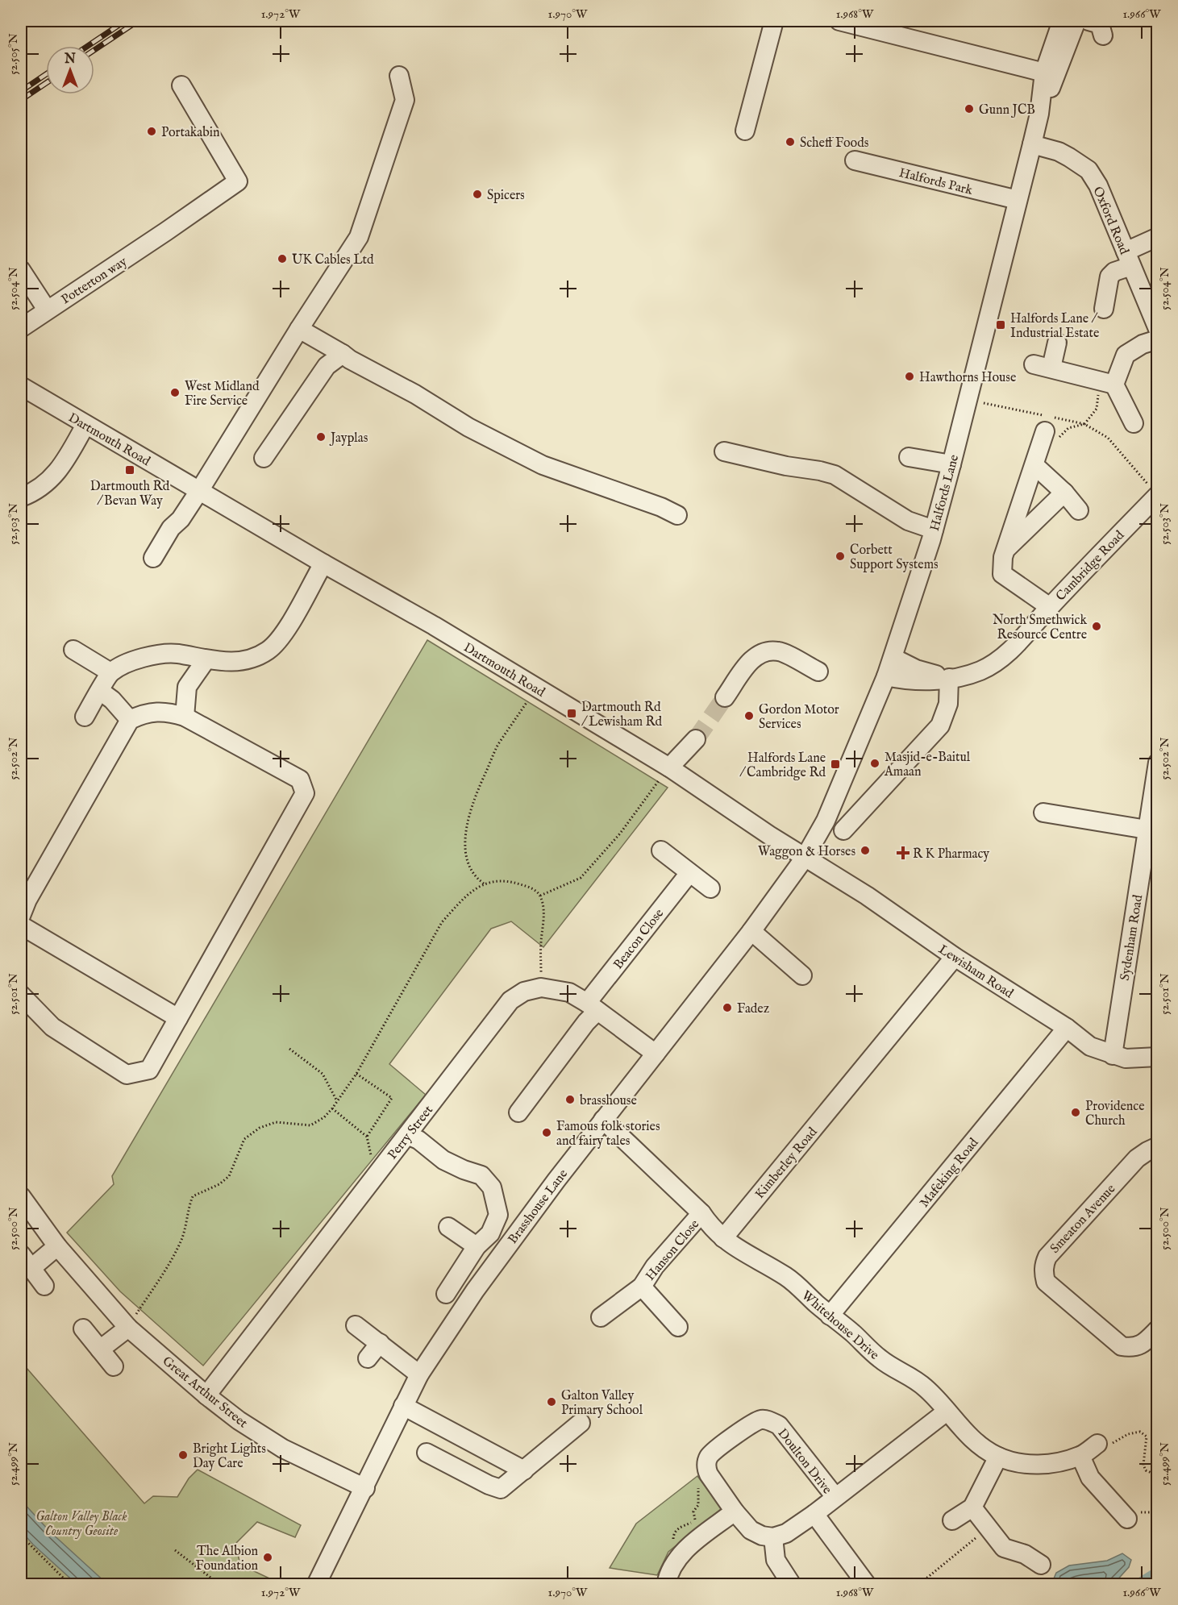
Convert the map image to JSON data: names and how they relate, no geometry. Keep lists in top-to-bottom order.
{
  "streets": {
    "street": [
      "Halfords Park",
      "Oxford Road",
      "Potterton way",
      "Dartmouth Road",
      "Halfords Lane",
      "Cambridge Road",
      "Sydenham Road",
      "Beacon Close",
      "Lewisham Road",
      "Perry Street",
      "Kimberley Road",
      "Mafeking Road",
      "Brasshouse Lane",
      "Smeaton Avenue",
      "Hanson Close",
      "Whitehouse Drive",
      "Great Arthur Street",
      "Doulton Drive"
    ]
  },
  "crossings": [
    ["Halfords Park", "Halfords Lane"],
    ["Oxford Road", "Halfords Lane"],
    ["Dartmouth Road", "Halfords Lane"],
    ["Dartmouth Road", "Lewisham Road"],
    ["Dartmouth Road", "Brasshouse Lane"],
    ["Halfords Lane", "Cambridge Road"],
    ["Halfords Lane", "Lewisham Road"],
    ["Halfords Lane", "Brasshouse Lane"],
    ["Sydenham Road", "Lewisham Road"],
    ["Lewisham Road", "Kimberley Road"],
    ["Lewisham Road", "Mafeking Road"],
    ["Lewisham Road", "Brasshouse Lane"],
    ["Perry Street", "Great Arthur Street"],
    ["Kimberley Road", "Whitehouse Drive"],
    ["Mafeking Road", "Whitehouse Drive"],
    ["Brasshouse Lane", "Great Arthur Street"],
    ["Whitehouse Drive", "Doulton Drive"]
  ],
  "parks": ["Galton Valley Black Country Geosite"],
  "places": {
    "other": [
      "Gunn JCB",
      "Portakabin",
      "Scheff Foods",
      "Spicers",
      "UK Cables Ltd",
      "Hawthorns House",
      "West Midland Fire Service",
      "Jayplas",
      "Corbett Support Systems",
      "North Smethwick Resource Centre",
      "Gordon Motor Services",
      "Masjid-e-Baitul Amaan",
      "Waggon & Horses",
      "Fadez",
      "brasshouse",
      "Providence Church",
      "Famous folk stories and fairy tales",
      "Galton Valley Primary School",
      "Bright Lights Day Care",
      "The Albion Foundation"
    ],
    "transit": [
      "Halfords Lane / Industrial Estate",
      "Dartmouth Rd / Bevan Way",
      "Dartmouth Rd / Lewisham Rd",
      "Halfords Lane / Cambridge Rd"
    ],
    "health": ["R K Pharmacy"]
  },
  "north": "top",
  "coordinates": [
    "1.972°W",
    "1.970°W",
    "1.968°W",
    "1.966°W",
    "52.505°N",
    "52.504°N",
    "52.503°N",
    "52.502°N",
    "52.501°N",
    "52.500°N",
    "52.499°N"
  ]
}
